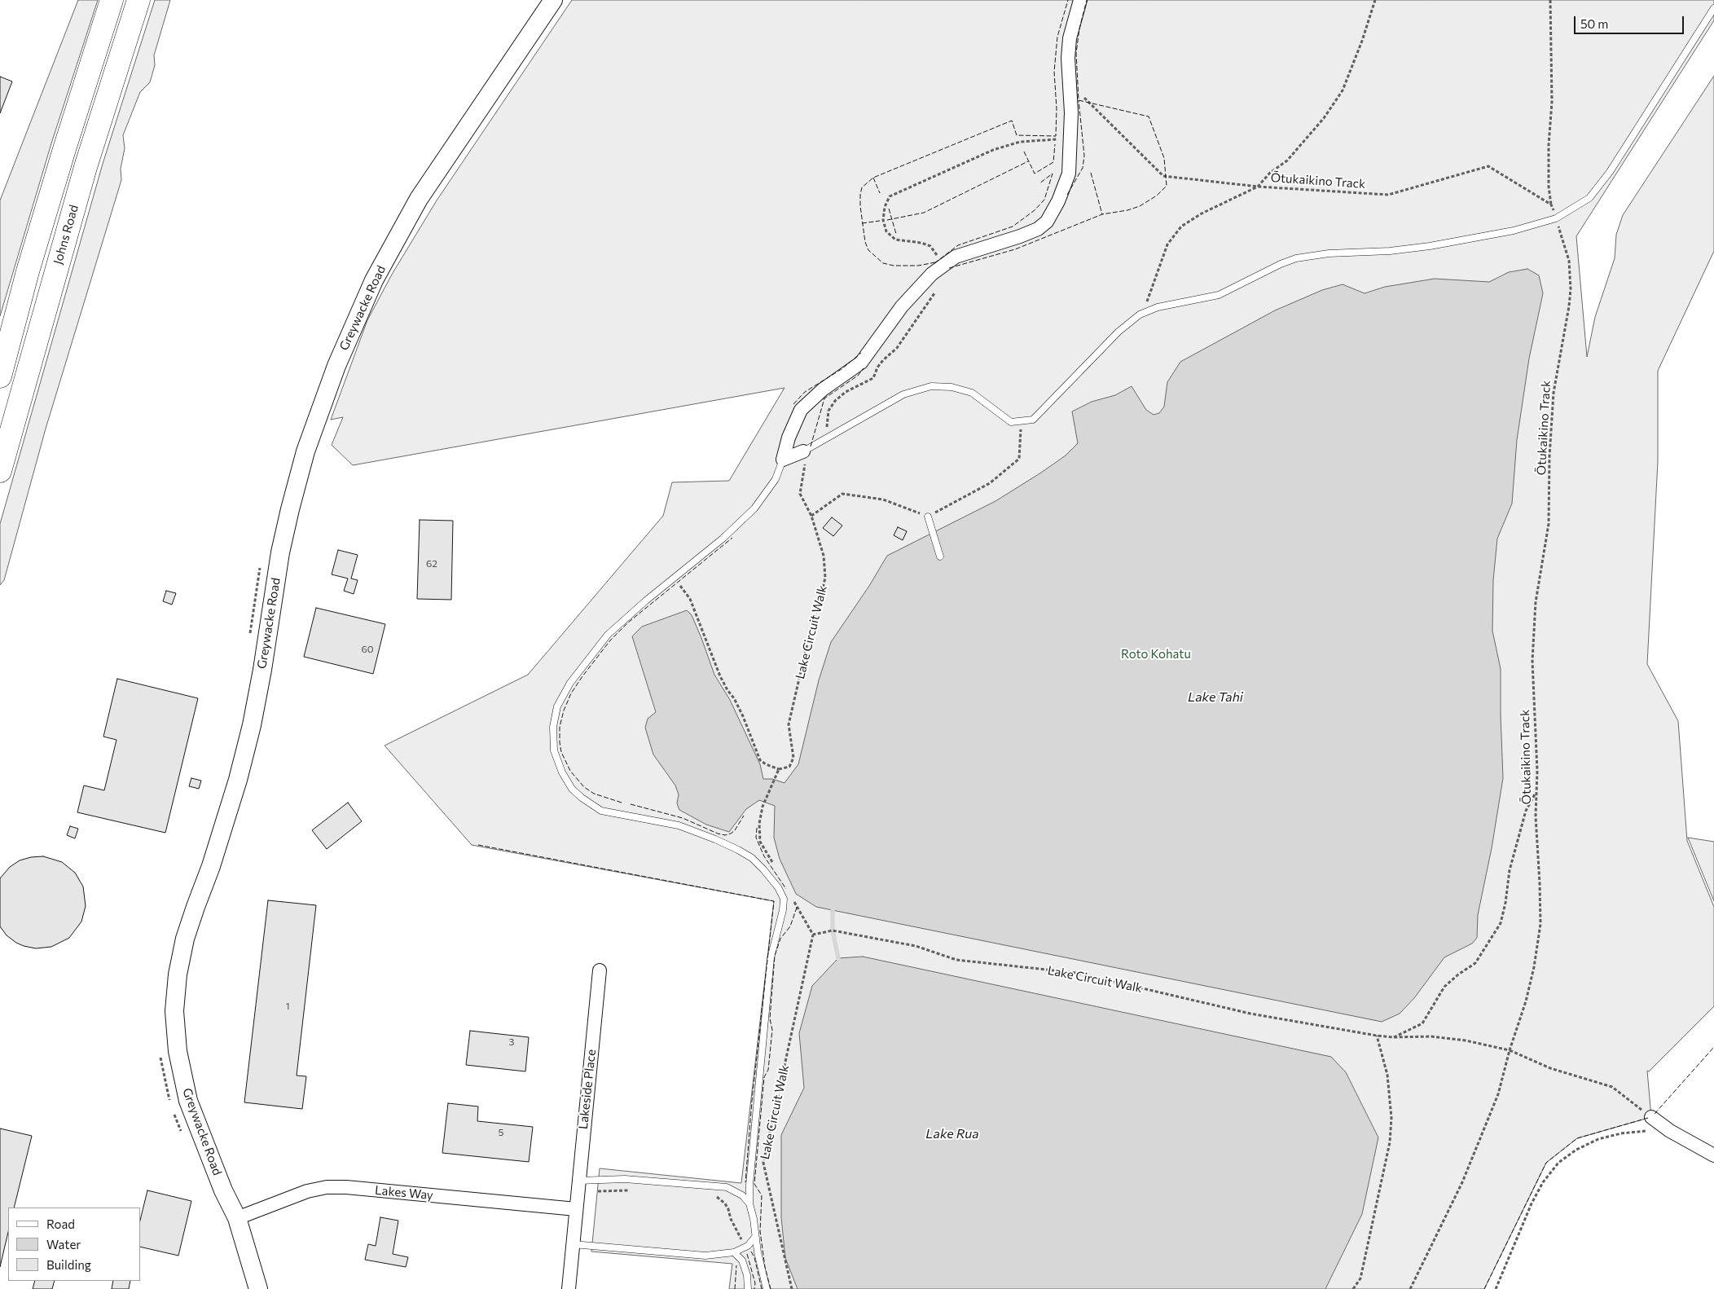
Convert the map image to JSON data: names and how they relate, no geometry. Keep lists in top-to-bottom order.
{
  "streets": {
    "highway": ["Johns Road"],
    "street": ["Greywacke Road", "Lakeside Place", "Lakes Way"],
    "path": ["Ōtukaikino Track", "Lake Circuit Walk"]
  },
  "crossings": [
    ["Greywacke Road", "Lakes Way"],
    ["Lakeside Place", "Lakes Way"]
  ],
  "water": ["Lake Tahi", "Lake Rua"],
  "parks": ["Roto Kohatu"],
  "house_numbers": [
    "62",
    "60",
    "1",
    "3",
    "5"
  ],
  "legend": ["Road", "Water", "Building"],
  "scale_bar": "50 m"
}
